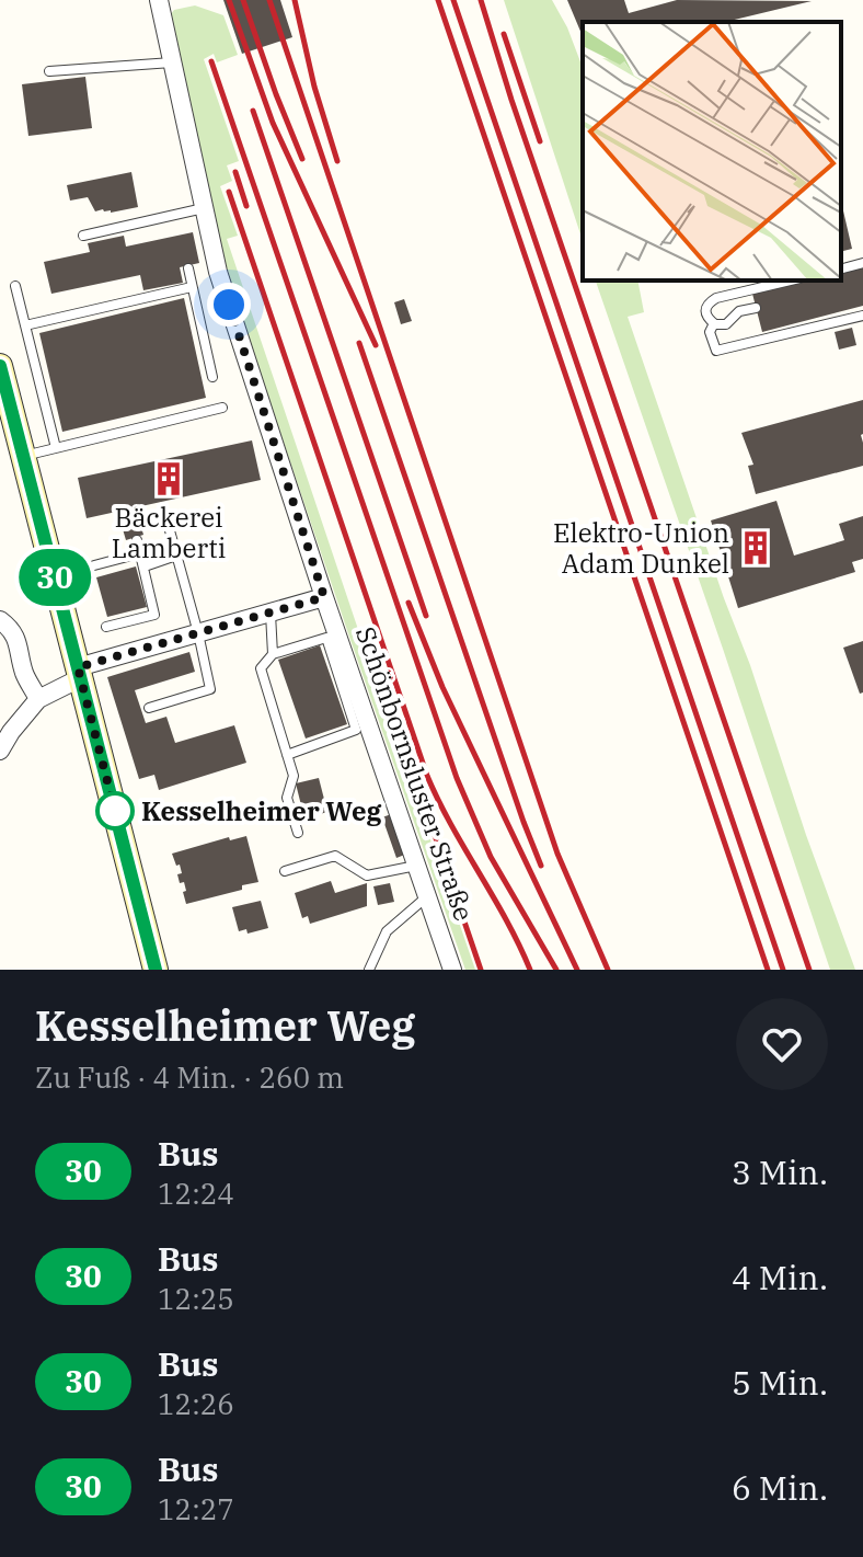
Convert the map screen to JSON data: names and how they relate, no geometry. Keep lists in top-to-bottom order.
{
  "streets": {
    "street": ["Schönbornsluster Straße"]
  },
  "places": {
    "building": ["Bäckerei Lamberti", "Elektro-Union Adam Dunkel"],
    "other": ["Kesselheimer Weg"]
  },
  "lines": ["bus line 30"],
  "page": {
    "on_map": "30",
    "heading": ["Kesselheimer Weg", "Zu Fuß · 4 Min. · 260 m"],
    "list": [
      {
        "mark": "30",
        "name": "Bus",
        "note": "12:24",
        "value": "3 Min."
      },
      {
        "mark": "30",
        "name": "Bus",
        "note": "12:25",
        "value": "4 Min."
      },
      {
        "mark": "30",
        "name": "Bus",
        "note": "12:26",
        "value": "5 Min."
      },
      {
        "mark": "30",
        "name": "Bus",
        "note": "12:27",
        "value": "6 Min."
      }
    ]
  }
}
